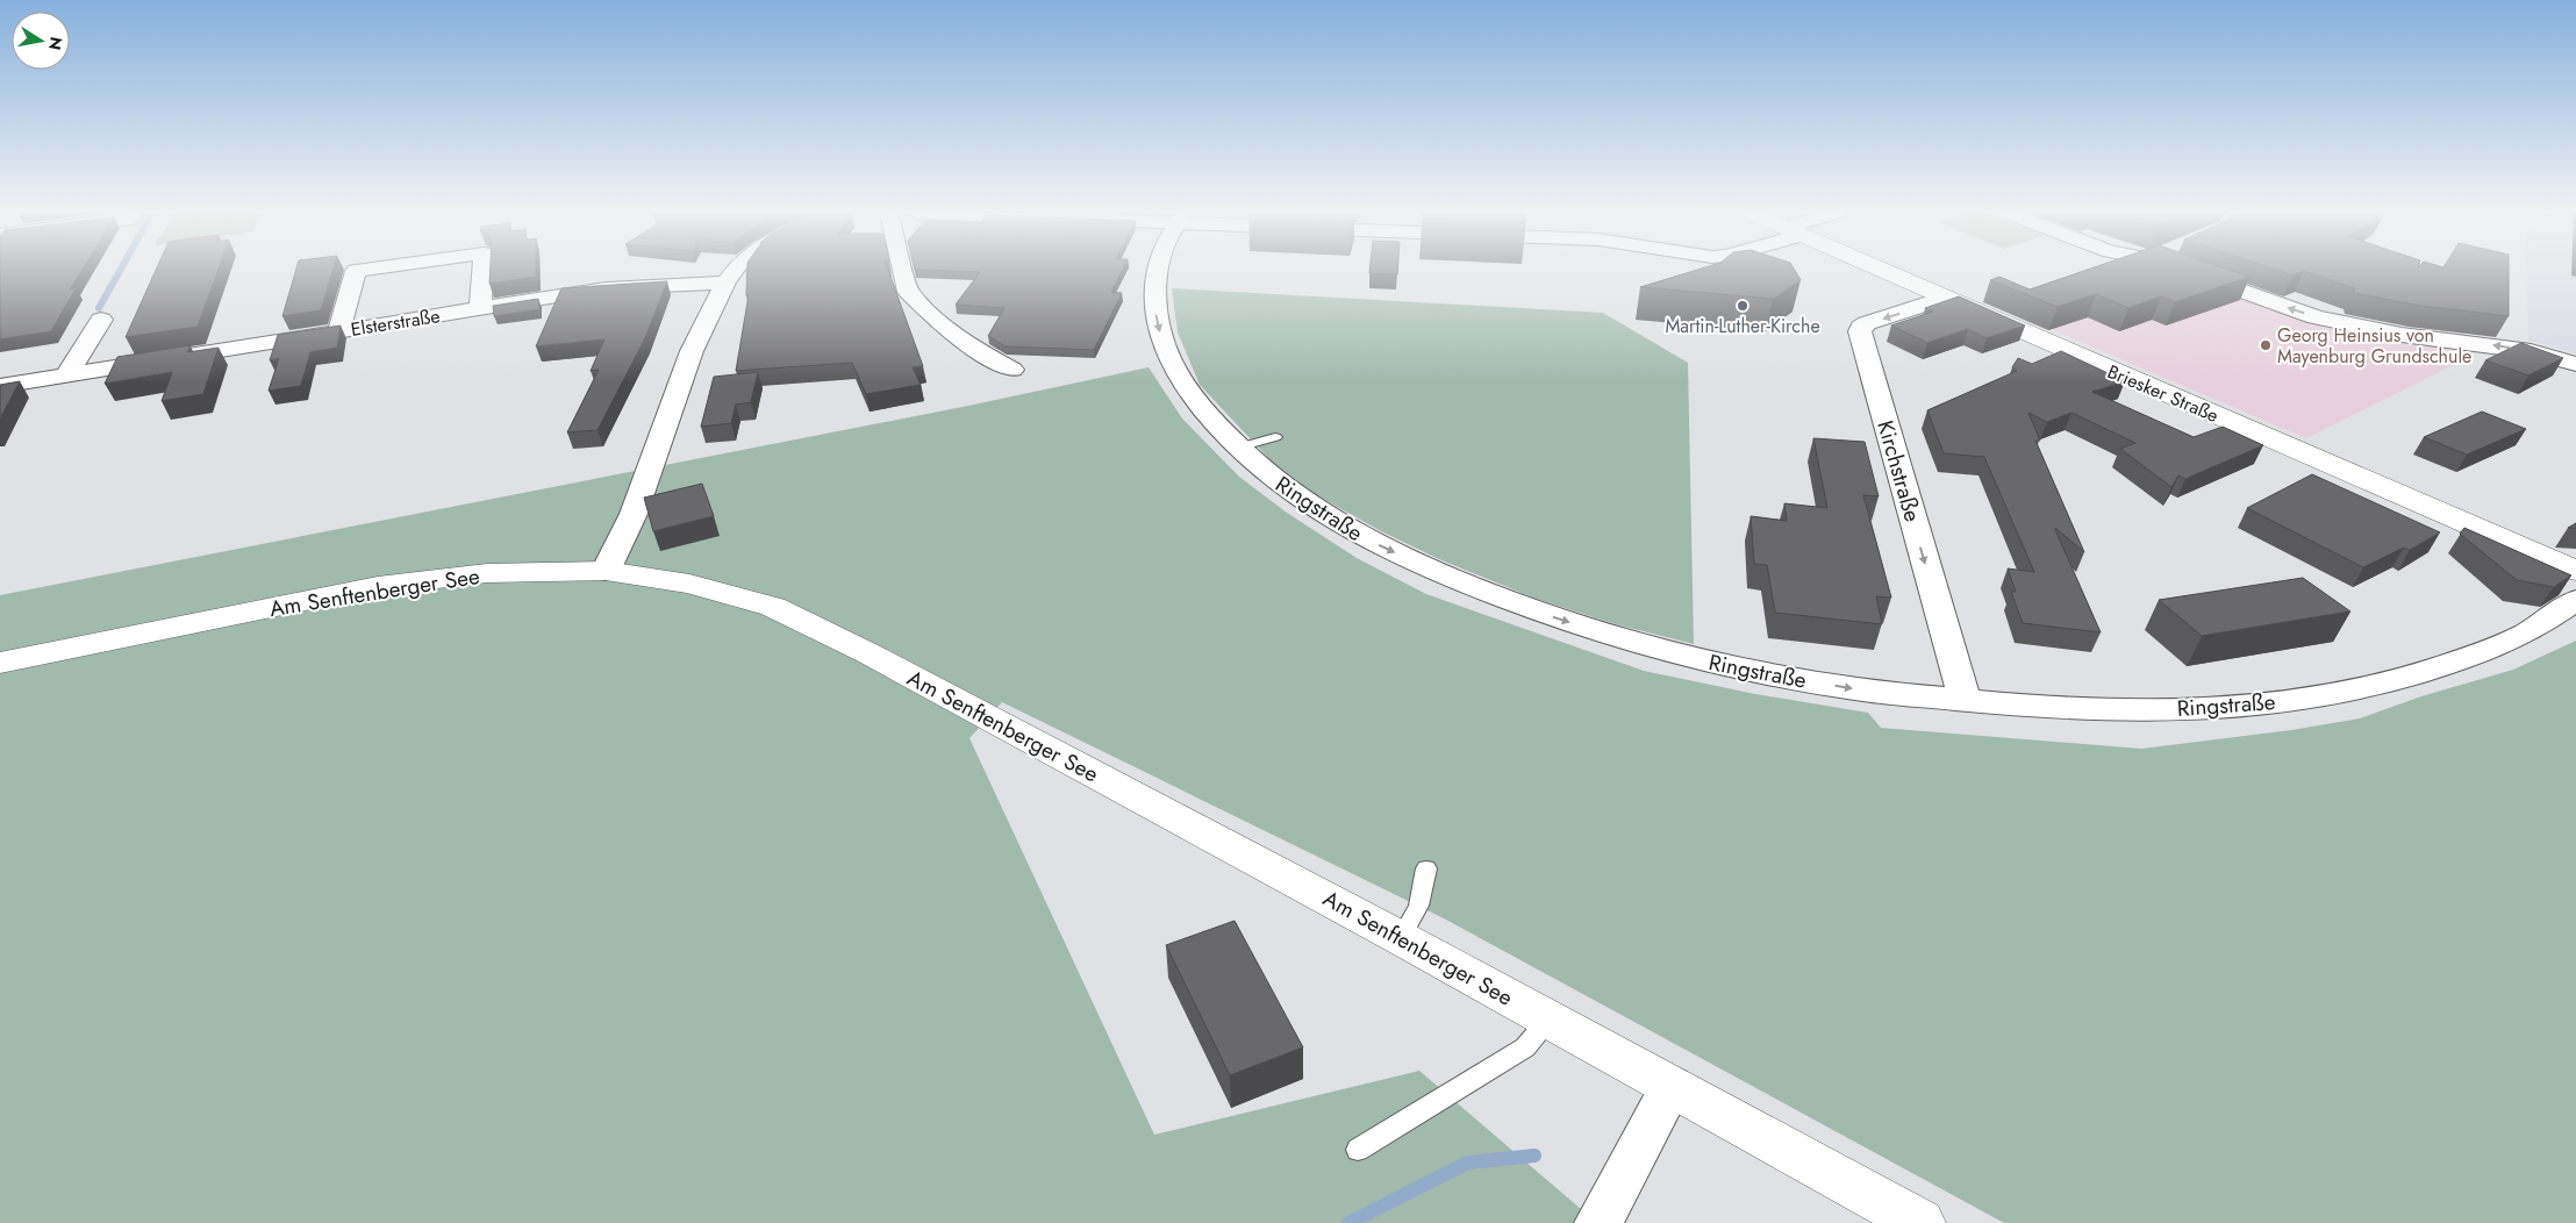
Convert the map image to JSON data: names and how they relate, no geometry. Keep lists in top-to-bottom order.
{
  "streets": {
    "street": [
      "Elsterstraße",
      "Briesker Straße",
      "Kirchstraße",
      "Ringstraße",
      "Am Senftenberger See"
    ]
  },
  "crossings": [
    ["Briesker Straße", "Kirchstraße"],
    ["Kirchstraße", "Ringstraße"]
  ],
  "one_way": ["Kirchstraße", "Ringstraße"],
  "places": ["Martin-Luther-Kirche", "Georg Heinsius von Mayenburg Grundschule"],
  "north": "right"
}
